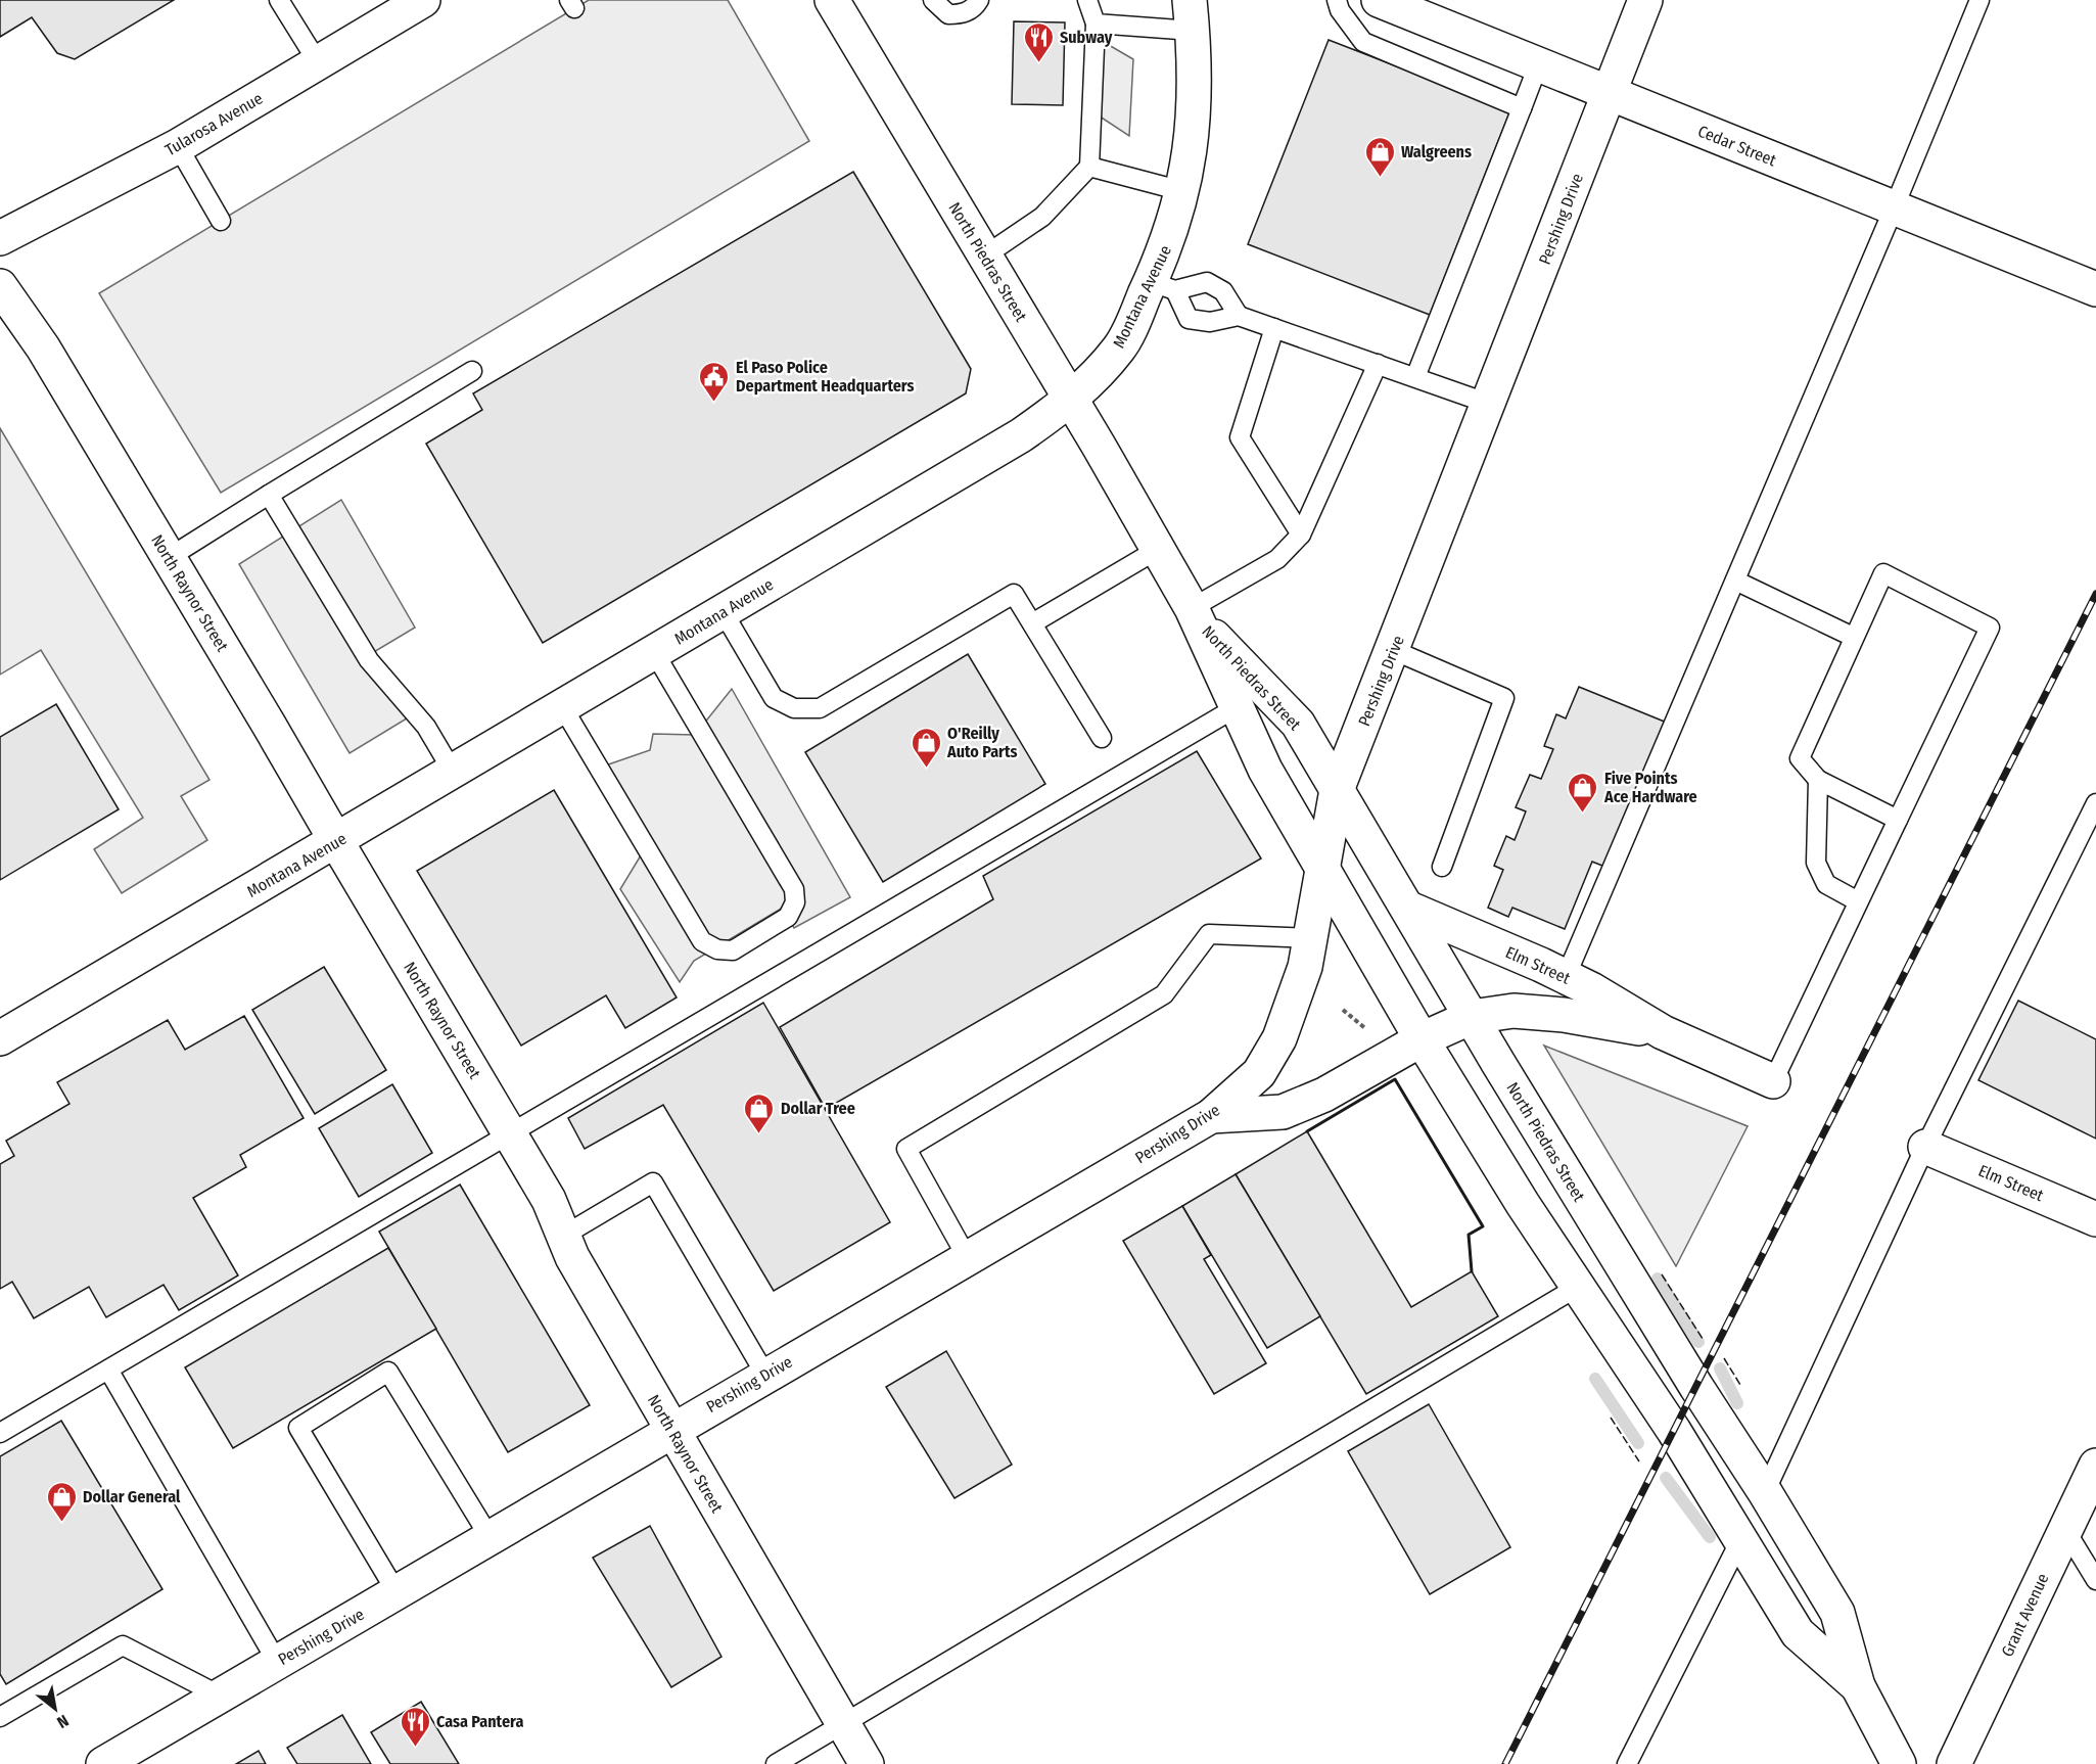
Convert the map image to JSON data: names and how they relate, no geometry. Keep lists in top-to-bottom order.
{
  "streets": {
    "main road": [
      "Tularosa Avenue",
      "Cedar Street",
      "Pershing Drive",
      "North Piedras Street",
      "Montana Avenue",
      "North Raynor Street",
      "Elm Street",
      "Grant Avenue"
    ]
  },
  "crossings": [
    ["Cedar Street", "Pershing Drive"],
    ["Pershing Drive", "North Piedras Street"],
    ["Pershing Drive", "North Raynor Street"],
    ["Pershing Drive", "Elm Street"],
    ["North Piedras Street", "Montana Avenue"],
    ["North Piedras Street", "Elm Street"],
    ["Montana Avenue", "North Raynor Street"]
  ],
  "places": {
    "restaurant": ["Subway", "Casa Pantera"],
    "shop": [
      "Walgreens",
      "O'Reilly Auto Parts",
      "Five Points Ace Hardware",
      "Dollar Tree",
      "Dollar General"
    ],
    "public building": ["El Paso Police Department Headquarters"]
  },
  "north": "bottom right"
}
